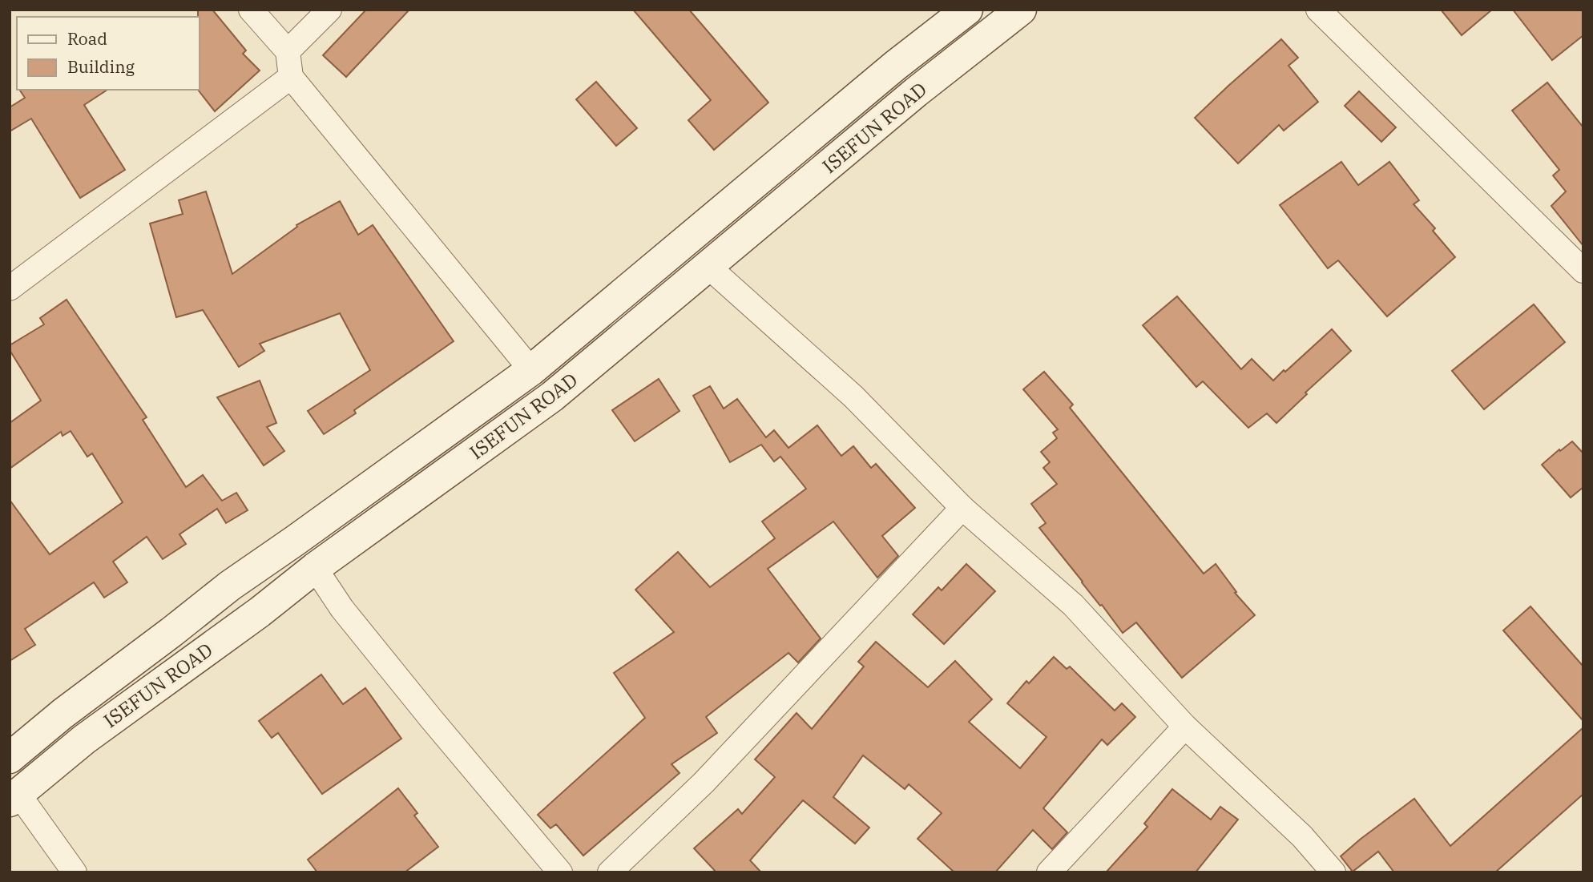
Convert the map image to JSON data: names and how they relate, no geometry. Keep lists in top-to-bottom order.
{
  "streets": {
    "street": ["ISEFUN ROAD"]
  },
  "legend": ["Road", "Building"]
}
